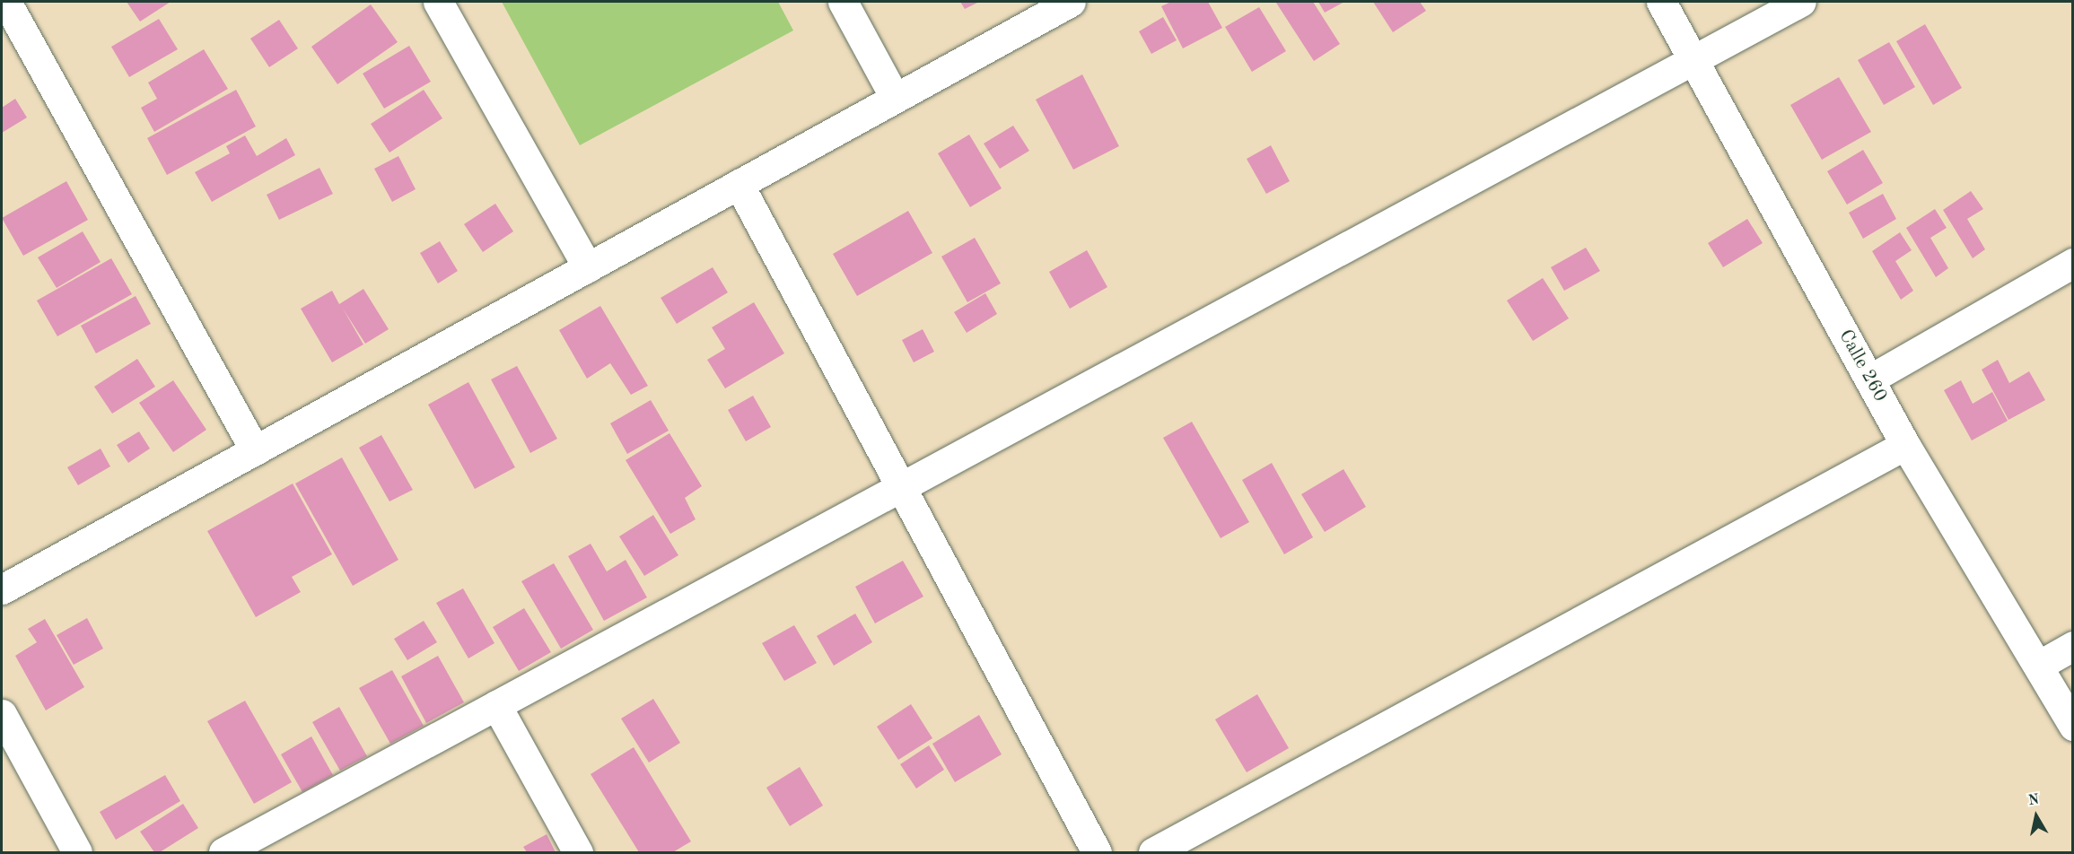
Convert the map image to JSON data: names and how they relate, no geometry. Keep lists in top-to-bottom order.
{
  "streets": {
    "street": ["Calle 260"]
  },
  "north": "top"
}
